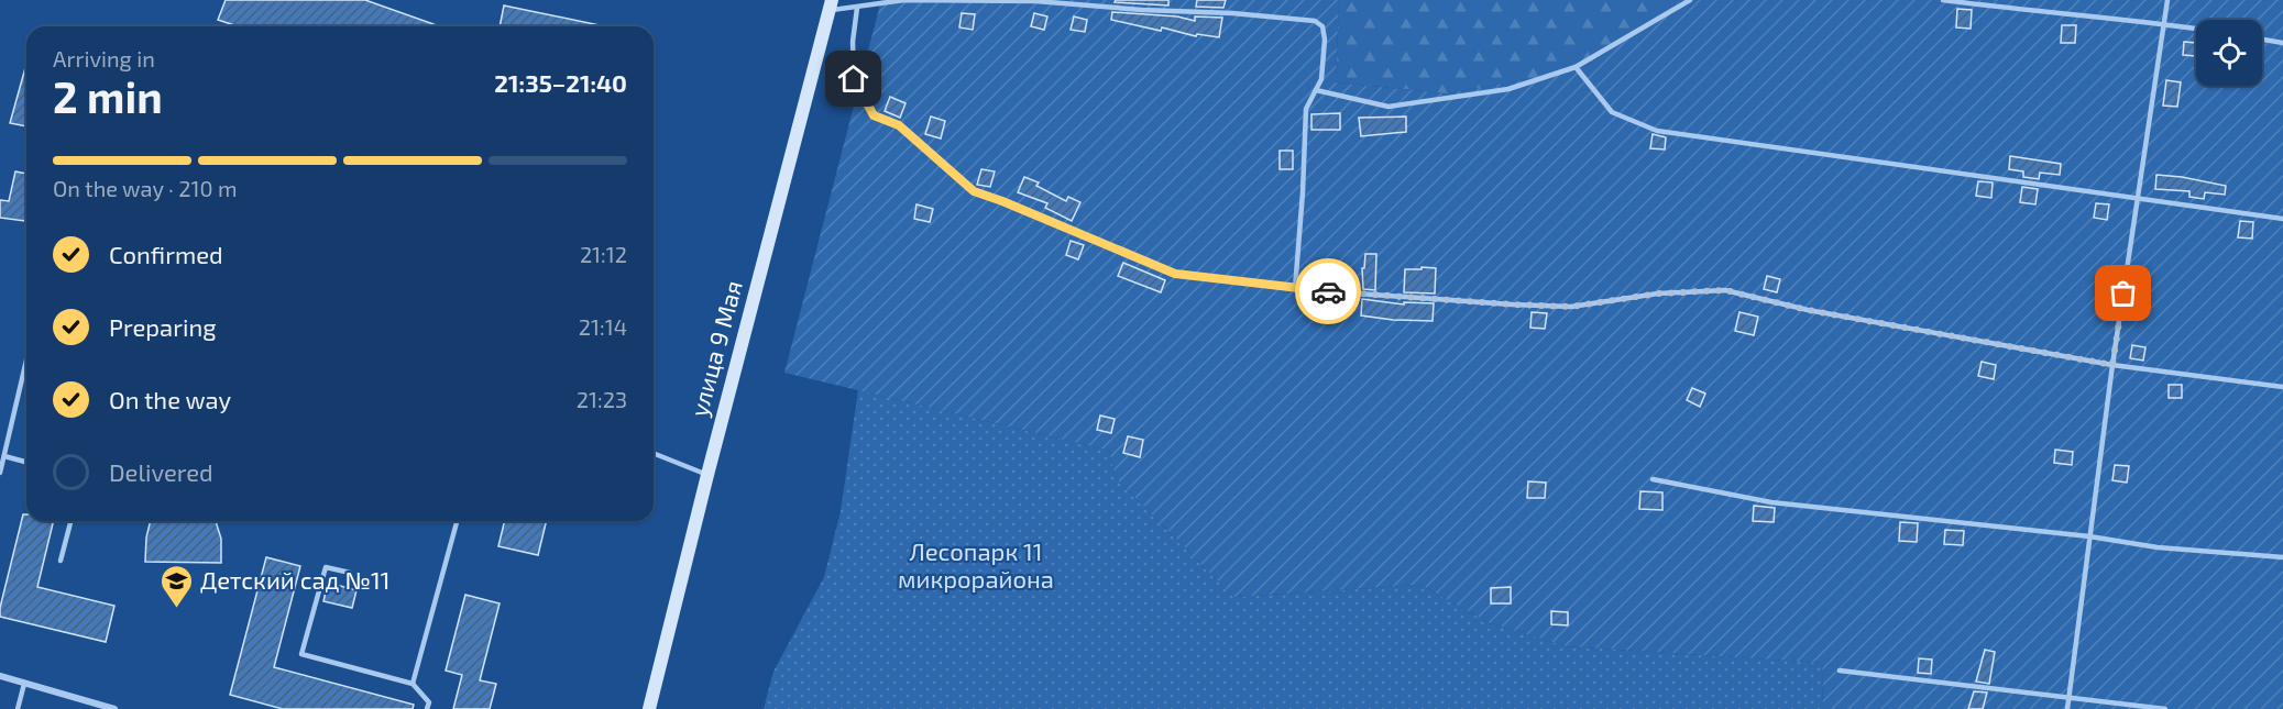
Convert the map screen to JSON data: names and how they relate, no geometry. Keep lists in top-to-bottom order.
{
  "streets": {
    "main road": ["улица 9 Мая"]
  },
  "parks": ["Лесопарк 11 микрорайона"],
  "places": {
    "school or university": ["Детский сад №11"]
  },
  "page": {
    "heading": ["2 min", "Arriving in", "21:35–21:40"],
    "bar": "On the way · 210 m",
    "list": [
      ["Confirmed", "21:12"],
      ["Preparing", "21:14"],
      ["On the way", "21:23"],
      "Delivered"
    ]
  }
}
